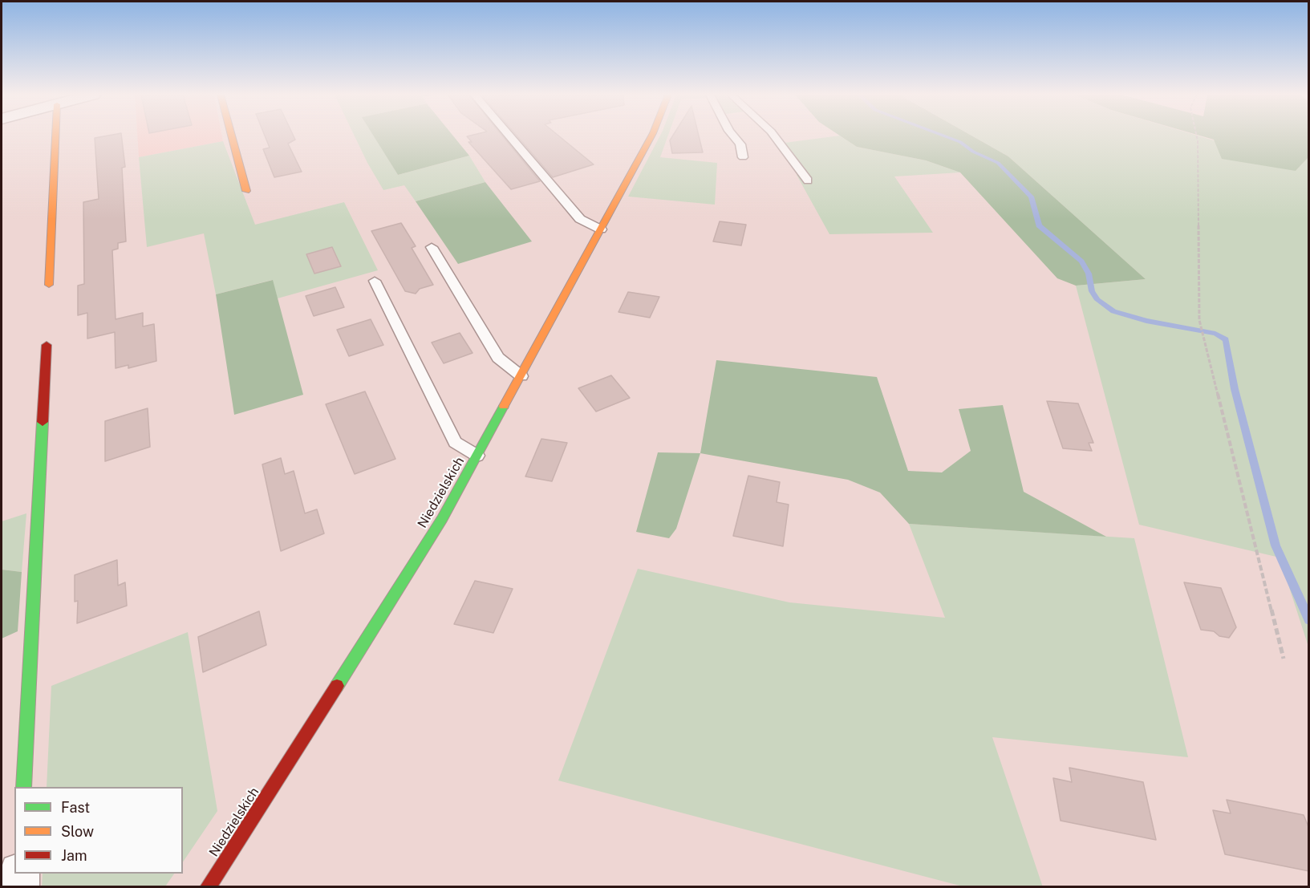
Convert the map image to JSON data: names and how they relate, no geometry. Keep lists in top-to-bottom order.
{
  "streets": {
    "street": ["Niedzielskich"]
  },
  "legend": ["Fast", "Slow", "Jam"]
}
